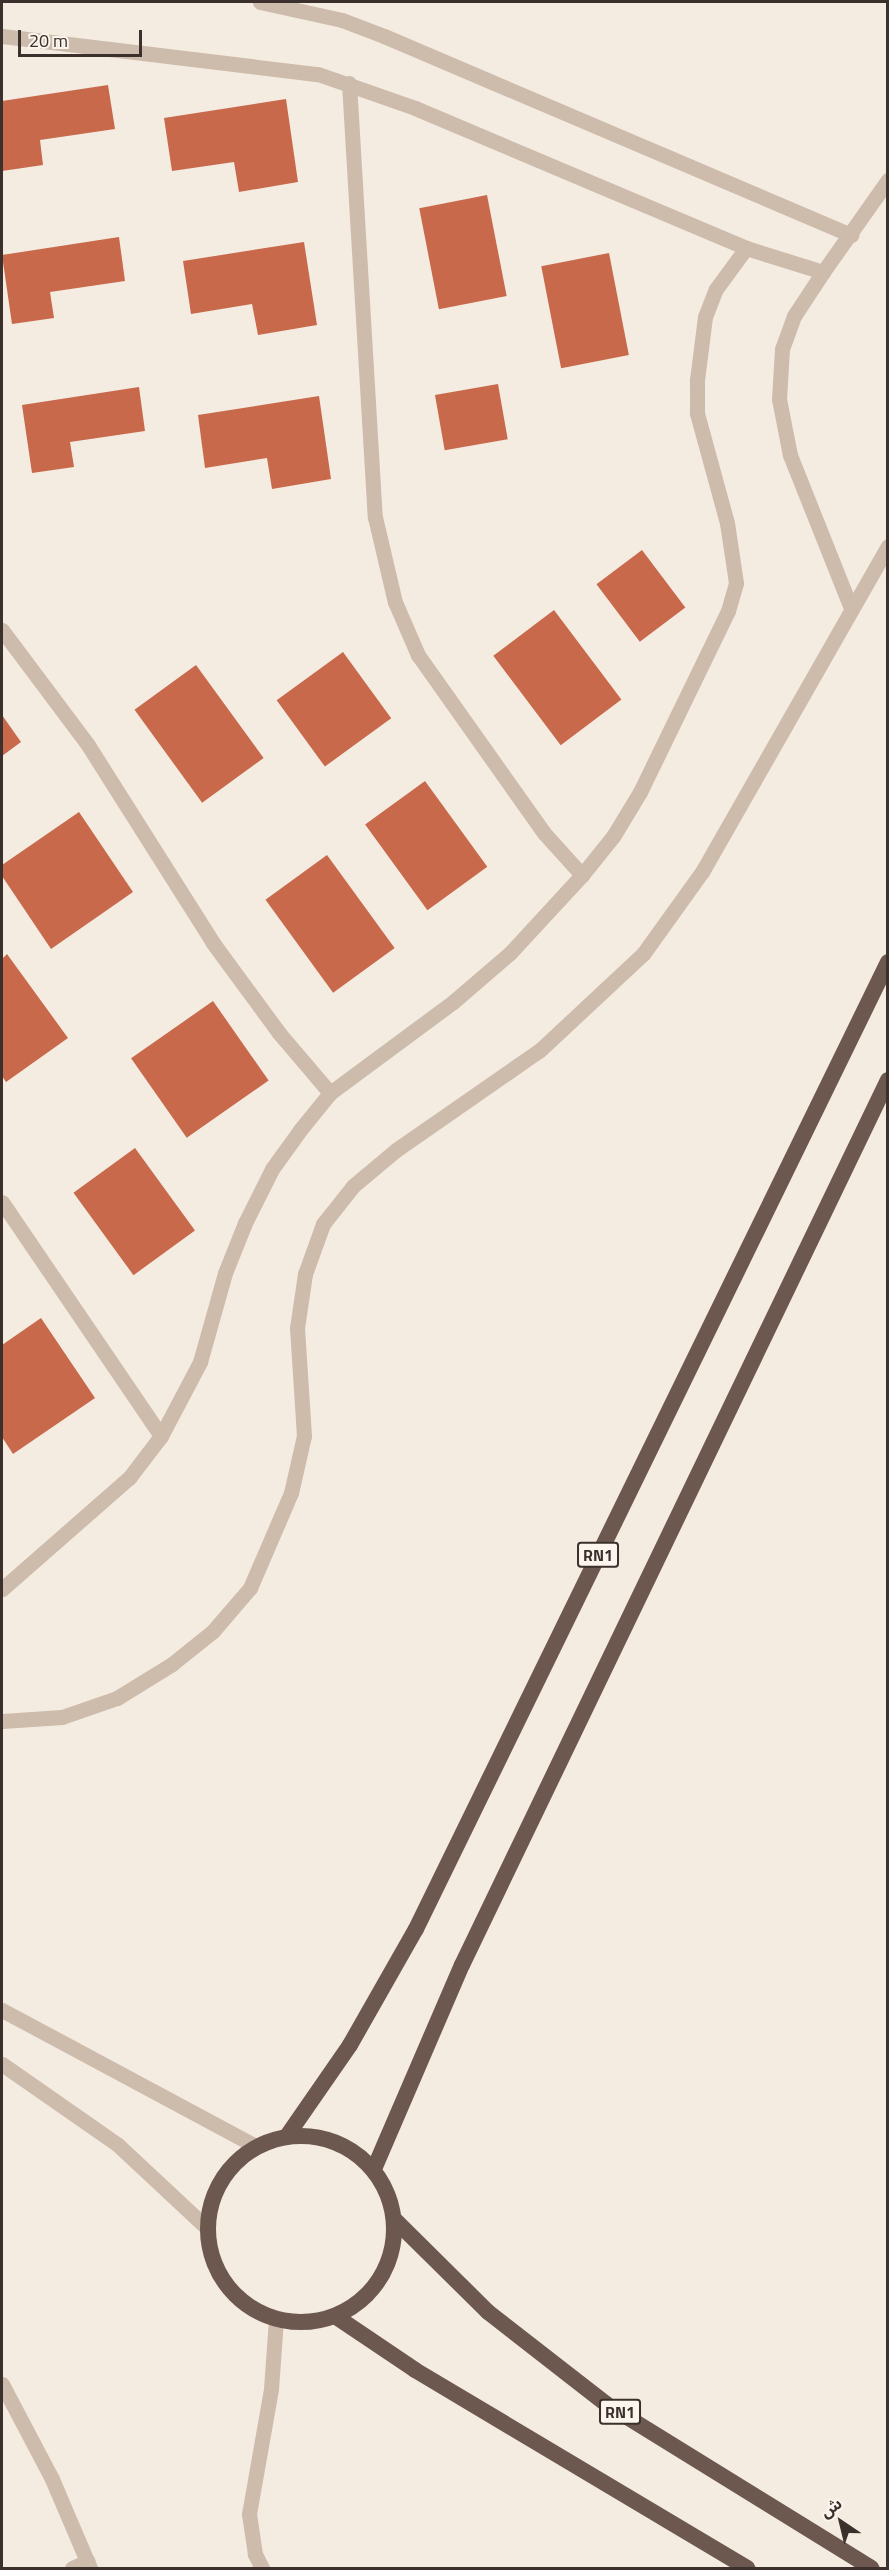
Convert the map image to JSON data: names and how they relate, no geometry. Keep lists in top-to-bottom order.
{
  "streets": {
    "highway": ["RN1"]
  },
  "scale_bar": "20 m",
  "north": "top left"
}
